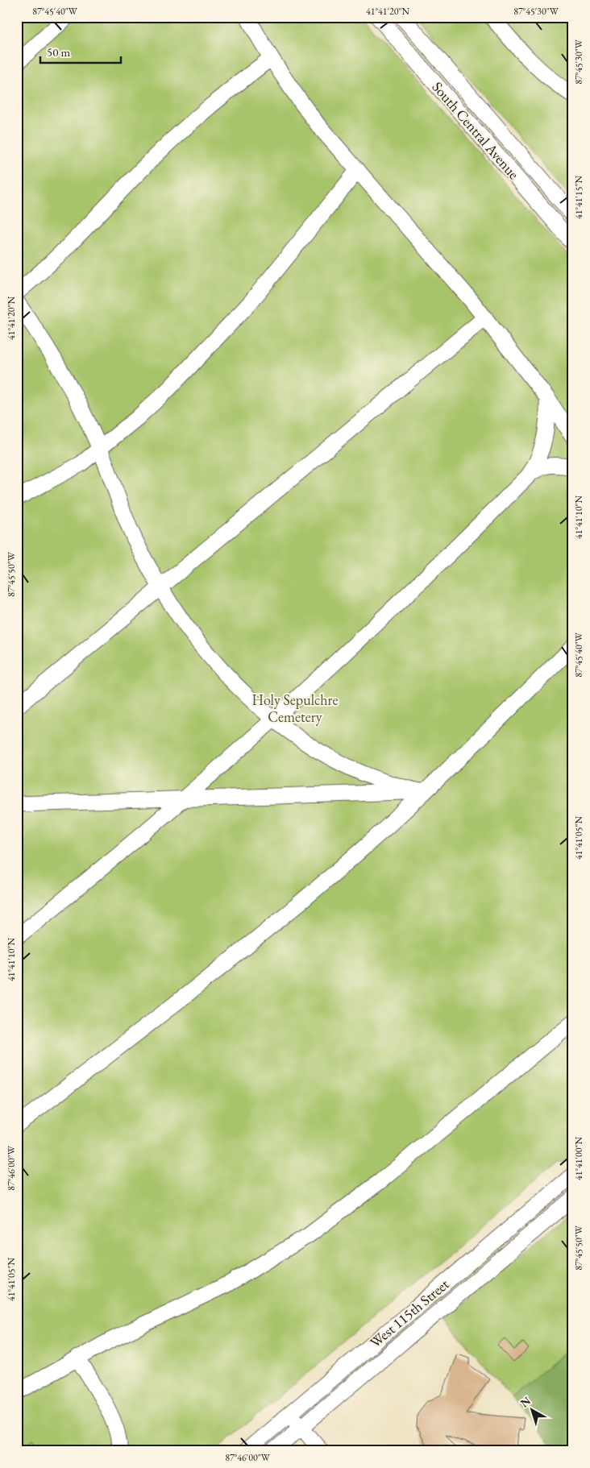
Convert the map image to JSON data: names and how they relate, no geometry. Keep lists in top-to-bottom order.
{
  "streets": {
    "street": ["South Central Avenue", "West 115th Street"]
  },
  "parks": ["Holy Sepulchre Cemetery"],
  "scale_bar": "50 m",
  "north": "top left",
  "coordinates": [
    "87°45'40\"W",
    "41°41'20\"N",
    "87°45'30\"W",
    "41°41'15\"N",
    "41°41'10\"N",
    "87°45'50\"W",
    "41°41'05\"N",
    "41°41'00\"N",
    "87°46'00\"W"
  ]
}
